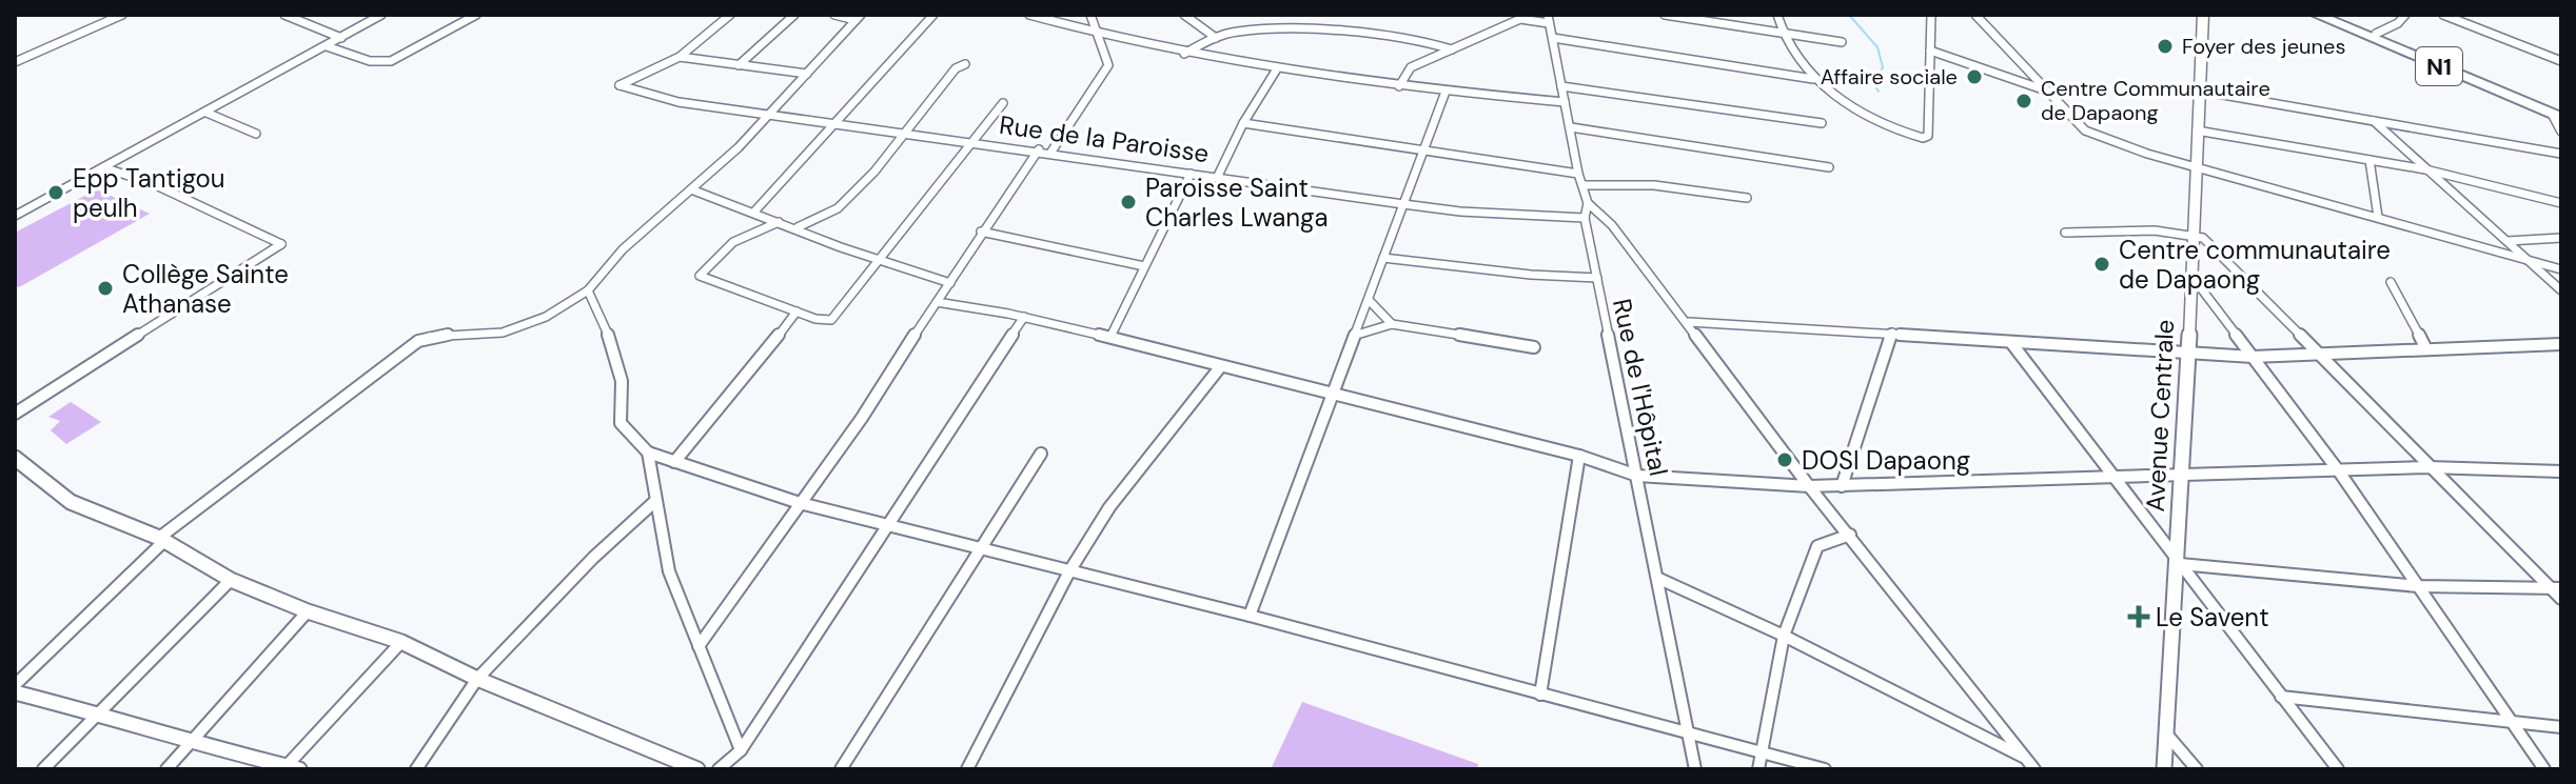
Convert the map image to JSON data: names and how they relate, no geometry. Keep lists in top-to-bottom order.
{
  "streets": {
    "highway": ["N1"],
    "main road": ["Avenue Centrale"],
    "street": ["Rue de la Paroisse", "Rue de l'Hôpital"]
  },
  "crossings": [
    ["Rue de la Paroisse", "Rue de l'Hôpital"]
  ],
  "places": {
    "other": [
      "Foyer des jeunes",
      "Affaire sociale",
      "Centre Communautaire de Dapaong",
      "Epp Tantigou peulh",
      "Paroisse Saint Charles Lwanga",
      "Centre communautaire de Dapaong",
      "Collège Sainte Athanase",
      "DOSI Dapaong"
    ],
    "health": ["Le Savent"]
  }
}
